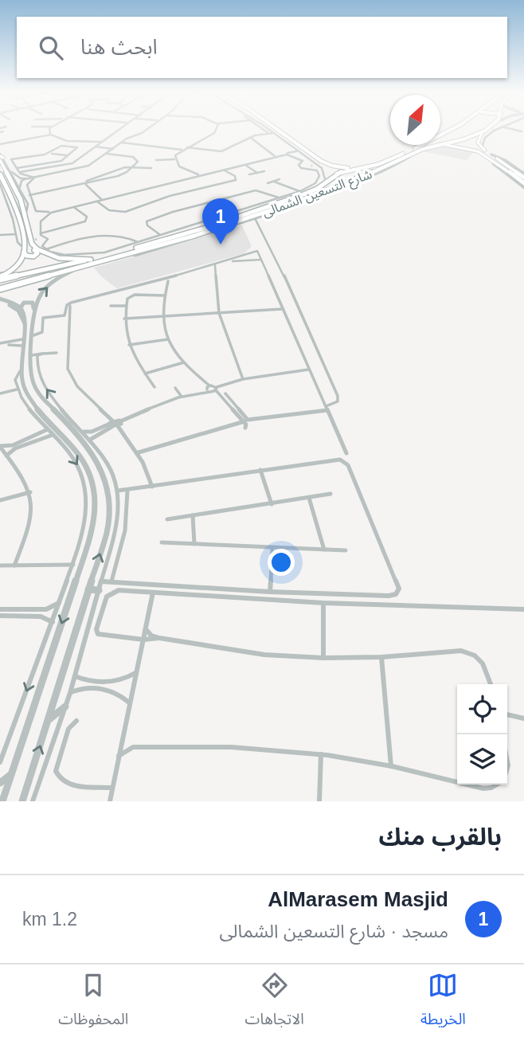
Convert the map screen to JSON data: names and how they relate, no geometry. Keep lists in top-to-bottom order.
{
  "streets": {
    "main road": ["شارع التسعين الشمالى"]
  },
  "north": "top right",
  "page": {
    "search": "ابحث هنا",
    "pins": "1",
    "heading": "بالقرب منك",
    "list": [
      {
        "mark": "1",
        "name": "AlMarasem Masjid",
        "note": "مسجد · شارع التسعين الشمالى",
        "value": "1.2 km"
      }
    ],
    "nav": ["الخريطة", "الاتجاهات", "المحفوظات"]
  }
}
